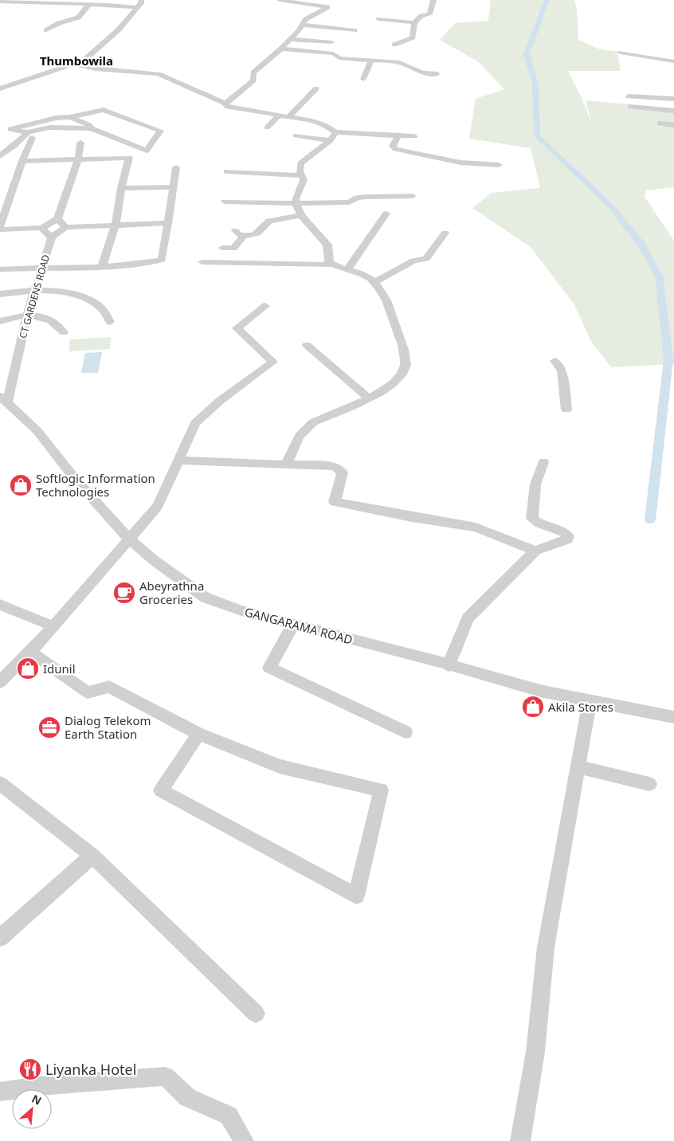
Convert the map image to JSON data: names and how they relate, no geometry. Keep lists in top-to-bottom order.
{
  "streets": {
    "street": ["CT GARDENS ROAD", "GANGARAMA ROAD"]
  },
  "crossings": [
    ["CT GARDENS ROAD", "GANGARAMA ROAD"]
  ],
  "districts": ["Thumbowila"],
  "places": {
    "shop": ["Softlogic Information Technologies", "Idunil", "Akila Stores"],
    "cafe": ["Abeyrathna Groceries"],
    "office": ["Dialog Telekom Earth Station"],
    "restaurant": ["Liyanka Hotel"]
  },
  "north": "top right"
}
